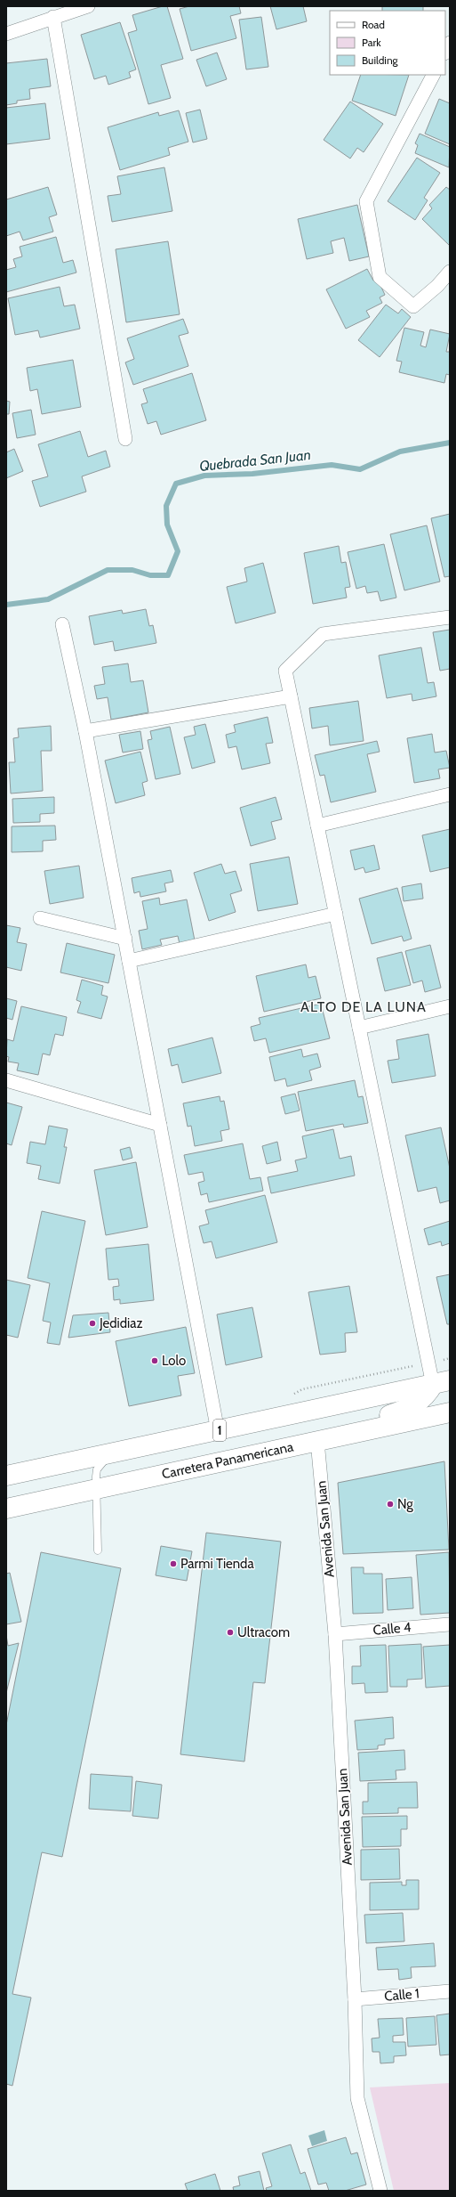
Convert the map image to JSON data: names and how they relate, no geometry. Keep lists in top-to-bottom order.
{
  "streets": {
    "highway": ["1", "Carretera Panamericana"],
    "street": ["Avenida San Juan", "Calle 4", "Calle 1"]
  },
  "crossings": [
    ["Carretera Panamericana", "Avenida San Juan"],
    ["Avenida San Juan", "Calle 4"],
    ["Avenida San Juan", "Calle 1"]
  ],
  "districts": ["ALTO DE LA LUNA"],
  "water": ["Quebrada San Juan"],
  "places": [
    "Jedidiaz",
    "Lolo",
    "Ng",
    "Parmi Tienda",
    "Ultracom"
  ],
  "legend": ["Road", "Park", "Building"]
}
